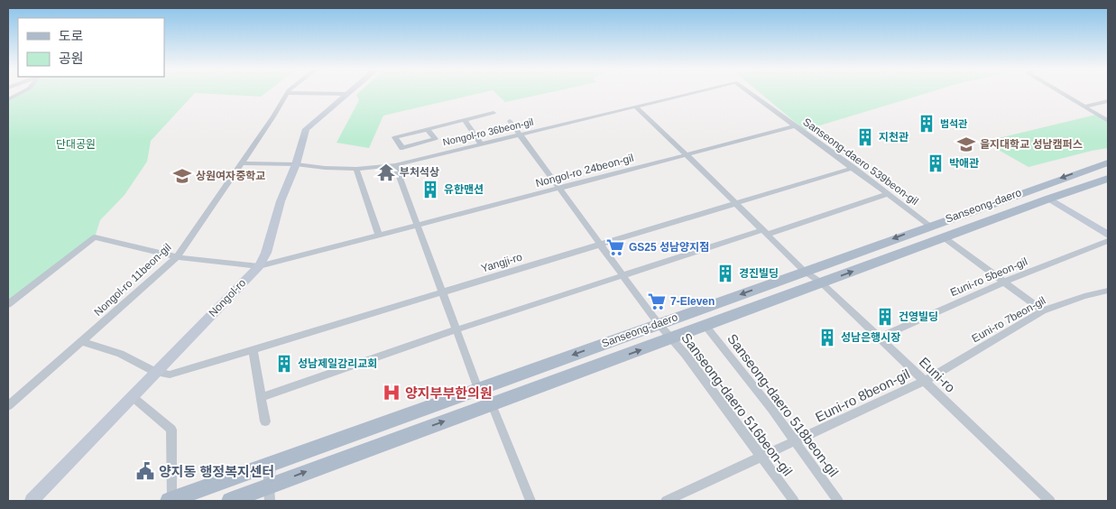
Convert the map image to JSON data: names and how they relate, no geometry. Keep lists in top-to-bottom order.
{
  "streets": {
    "main road": ["Sanseong-daero"],
    "street": [
      "Nongol-ro 36beon-gil",
      "Sanseong-daero 539beon-gil",
      "Nongol-ro 24beon-gil",
      "Yangji-ro",
      "Euni-ro 5beon-gil",
      "Nongol-ro 11beon-gil",
      "Nongol-ro",
      "Euni-ro 7beon-gil",
      "Euni-ro",
      "Euni-ro 8beon-gil",
      "Sanseong-daero 516beon-gil",
      "Sanseong-daero 518beon-gil"
    ]
  },
  "crossings": [
    ["Nongol-ro 36beon-gil", "Nongol-ro 11beon-gil"],
    ["Nongol-ro 36beon-gil", "Nongol-ro"],
    ["Nongol-ro 36beon-gil", "Euni-ro"],
    ["Sanseong-daero 539beon-gil", "Nongol-ro 24beon-gil"],
    ["Sanseong-daero 539beon-gil", "Sanseong-daero"],
    ["Sanseong-daero 539beon-gil", "Yangji-ro"],
    ["Nongol-ro 24beon-gil", "Nongol-ro 11beon-gil"],
    ["Nongol-ro 24beon-gil", "Nongol-ro"],
    ["Nongol-ro 24beon-gil", "Euni-ro"],
    ["Sanseong-daero", "Nongol-ro"],
    ["Sanseong-daero", "Euni-ro"],
    ["Sanseong-daero", "Sanseong-daero 516beon-gil"],
    ["Sanseong-daero", "Sanseong-daero 518beon-gil"],
    ["Yangji-ro", "Nongol-ro"],
    ["Yangji-ro", "Euni-ro"],
    ["Euni-ro 5beon-gil", "Euni-ro"],
    ["Euni-ro 7beon-gil", "Euni-ro"],
    ["Euni-ro 7beon-gil", "Euni-ro 8beon-gil"],
    ["Euni-ro", "Euni-ro 8beon-gil"],
    ["Euni-ro 8beon-gil", "Sanseong-daero 516beon-gil"],
    ["Euni-ro 8beon-gil", "Sanseong-daero 518beon-gil"]
  ],
  "parks": ["단대공원"],
  "places": {
    "building": [
      "범석관",
      "지천관",
      "박애관",
      "유한맨션",
      "경진빌딩",
      "건영빌딩",
      "성남은행시장",
      "성남제일감리교회"
    ],
    "school or university": ["을지대학교 성남캠퍼스", "상원여자중학교"],
    "temple": ["부처석상"],
    "supermarket": ["GS25 성남양지점", "7-Eleven"],
    "hospital": ["양지부부한의원"],
    "public building": ["양지동 행정복지센터"]
  },
  "legend": ["도로", "공원"]
}
